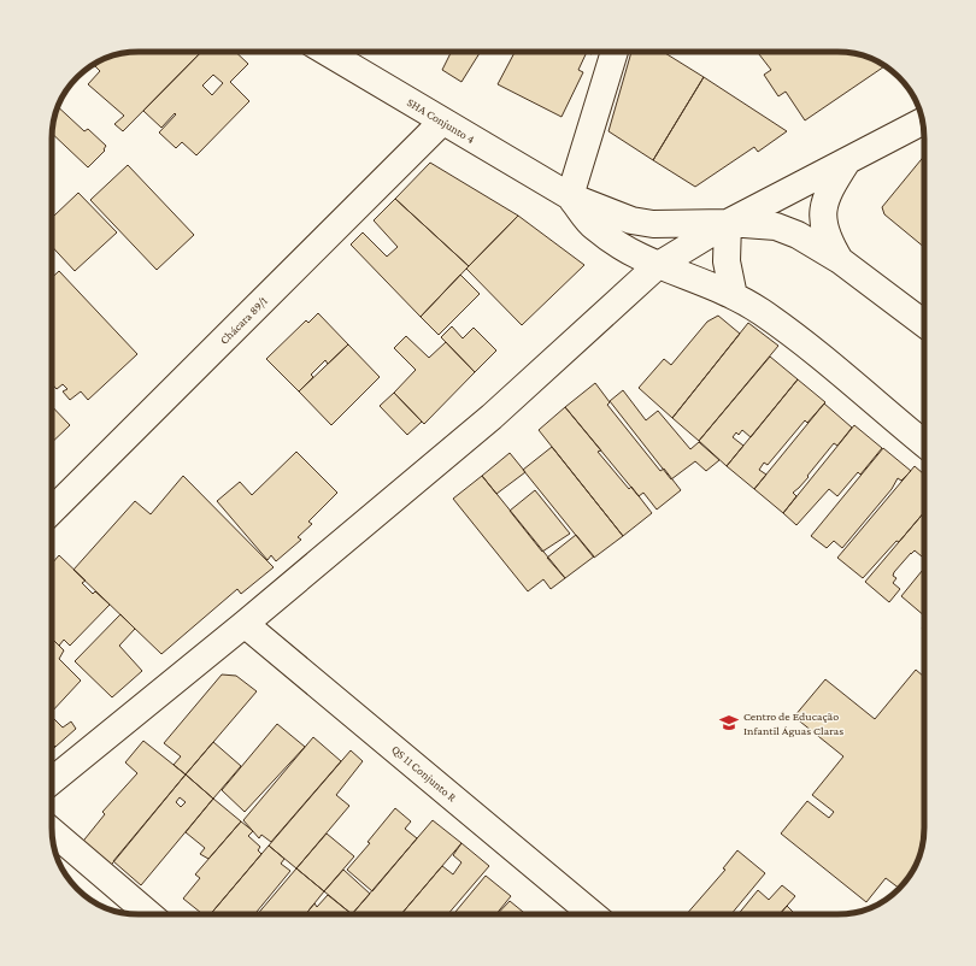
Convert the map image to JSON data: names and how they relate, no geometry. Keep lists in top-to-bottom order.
{
  "streets": {
    "street": ["SHA Conjunto 4", "Chácara 89/1", "QS 11 Conjunto R"]
  },
  "crossings": [
    ["SHA Conjunto 4", "Chácara 89/1"]
  ],
  "places": {
    "school or university": ["Centro de Educação Infantil Águas Claras"]
  }
}
